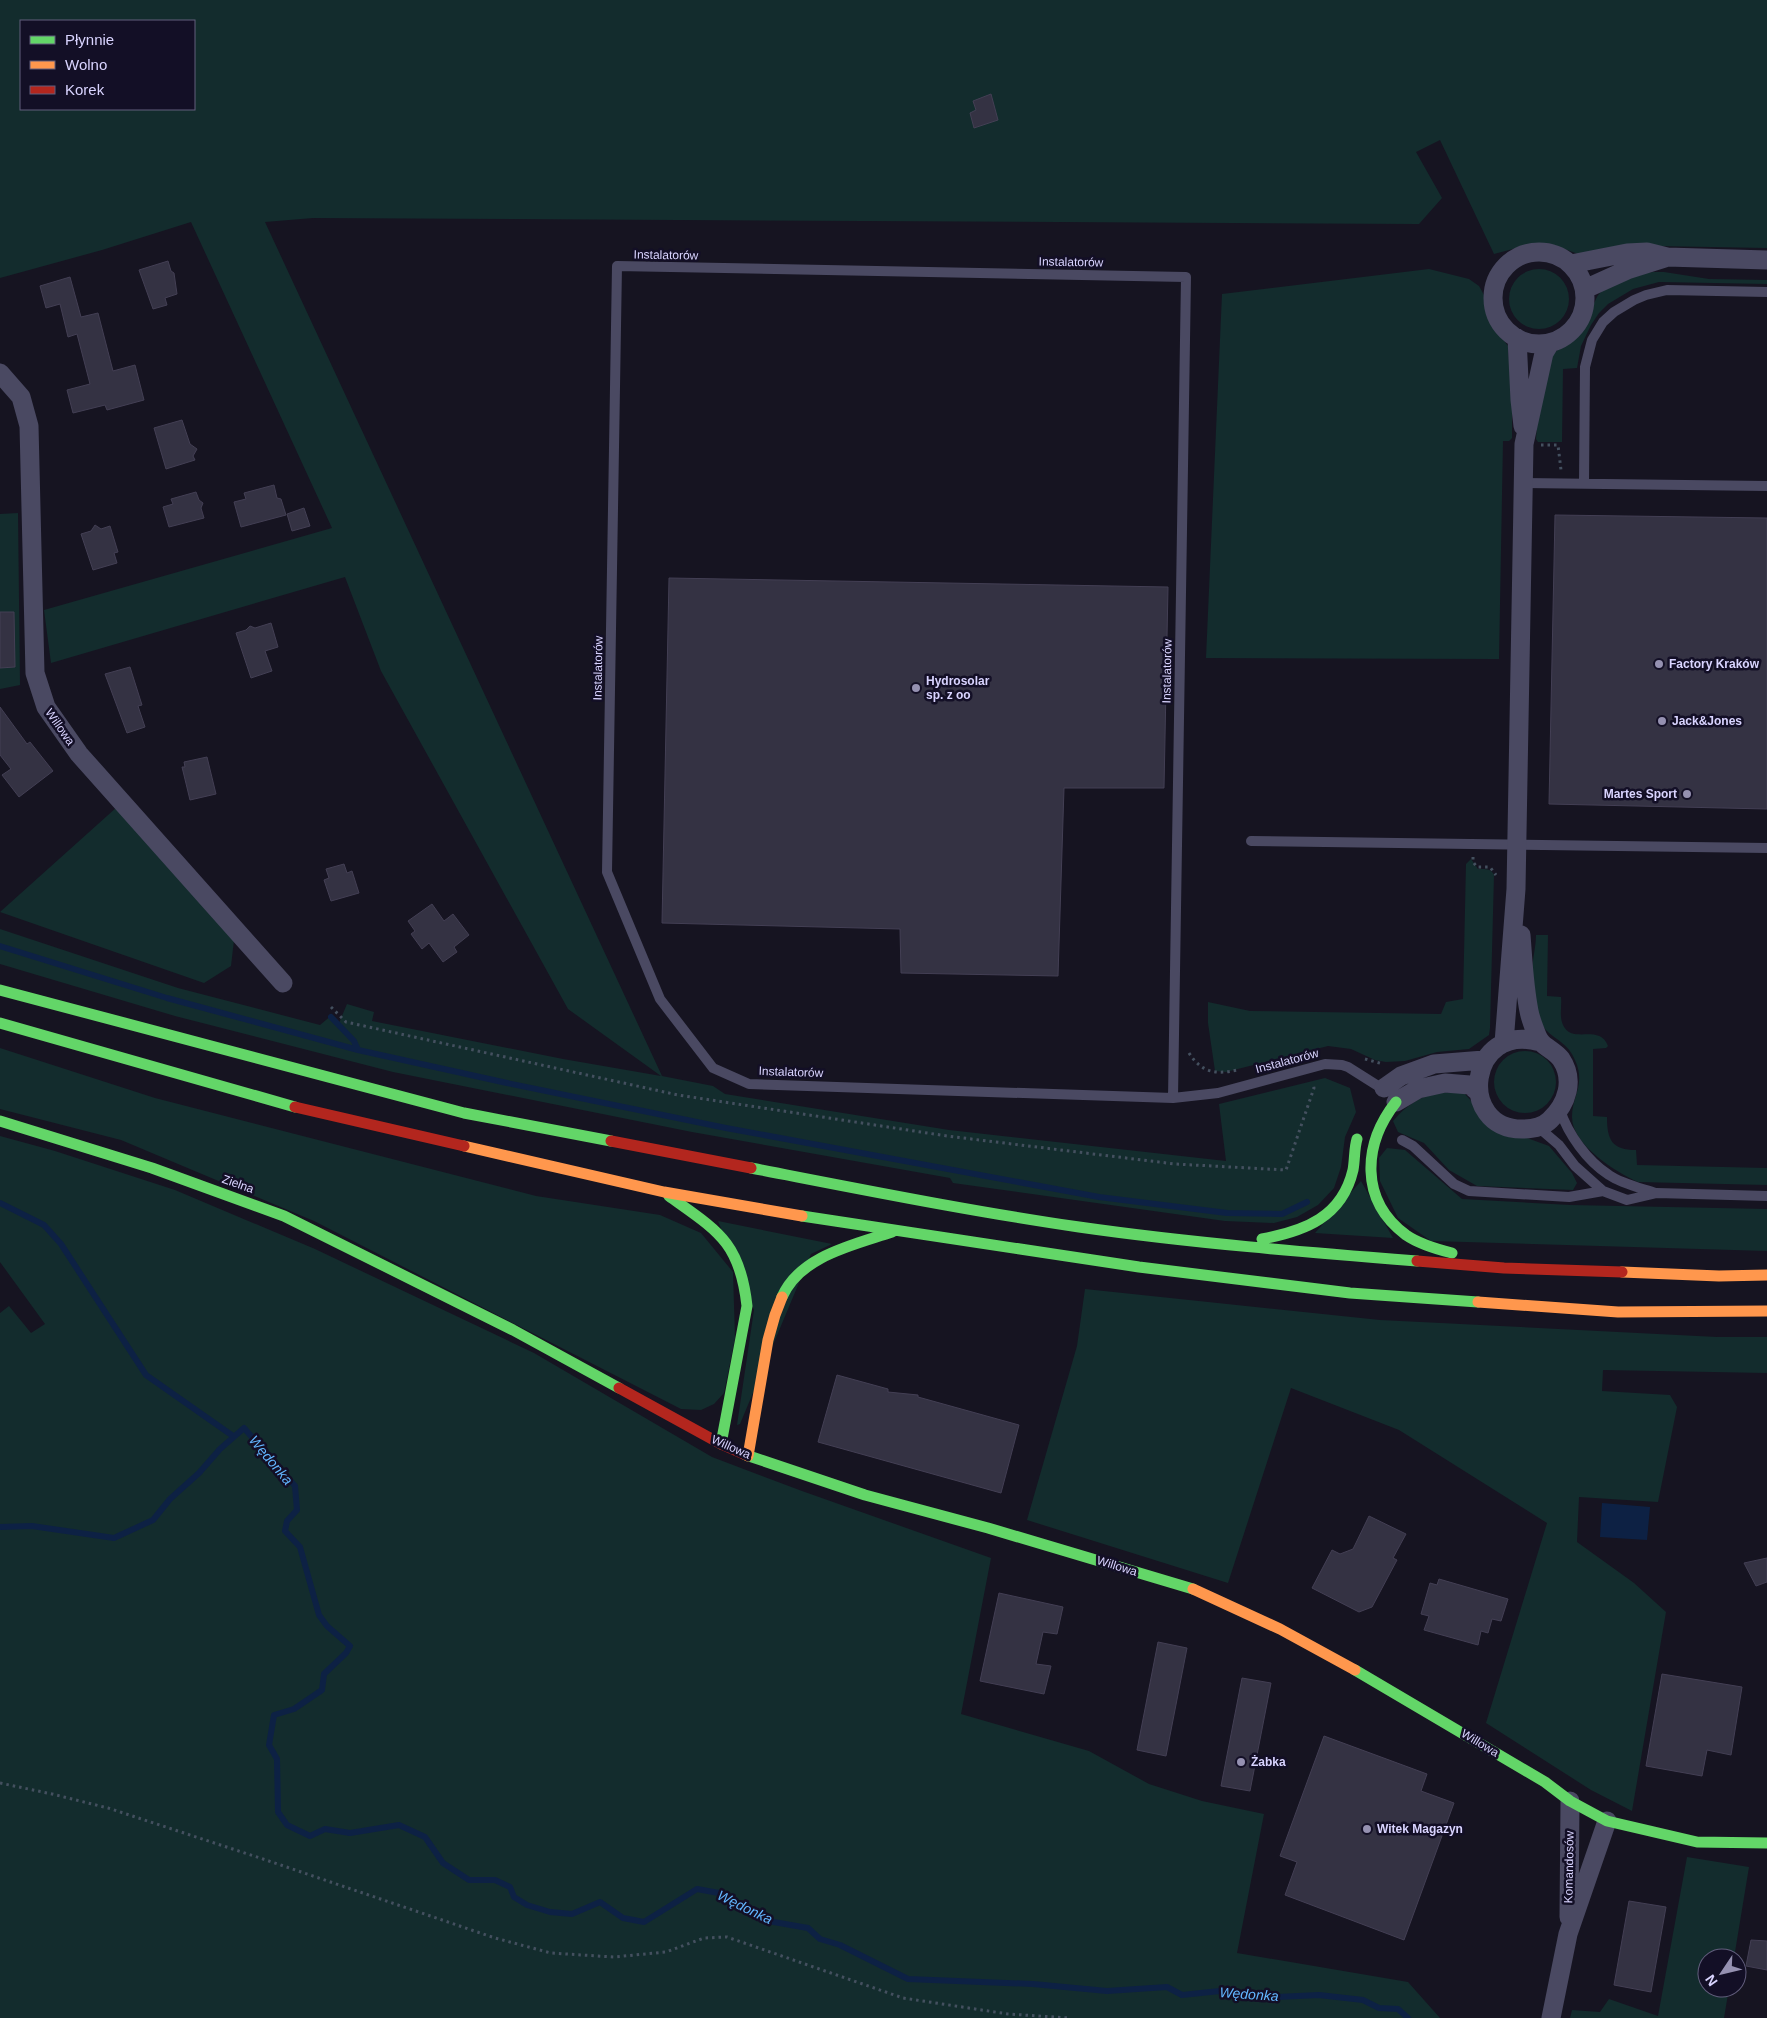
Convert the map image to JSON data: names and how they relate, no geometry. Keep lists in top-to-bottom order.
{
  "streets": {
    "main road": ["Willowa", "Zielna"],
    "street": ["Komandosów"],
    "lane": ["Instalatorów"]
  },
  "crossings": [
    ["Willowa", "Zielna"],
    ["Willowa", "Komandosów"]
  ],
  "water": ["Wędonka"],
  "places": [
    "Factory Kraków",
    "Hydrosolar sp. z oo",
    "Jack&Jones",
    "Martes Sport",
    "Żabka",
    "Witek Magazyn"
  ],
  "legend": ["Płynnie", "Wolno", "Korek"],
  "north": "bottom left"
}
